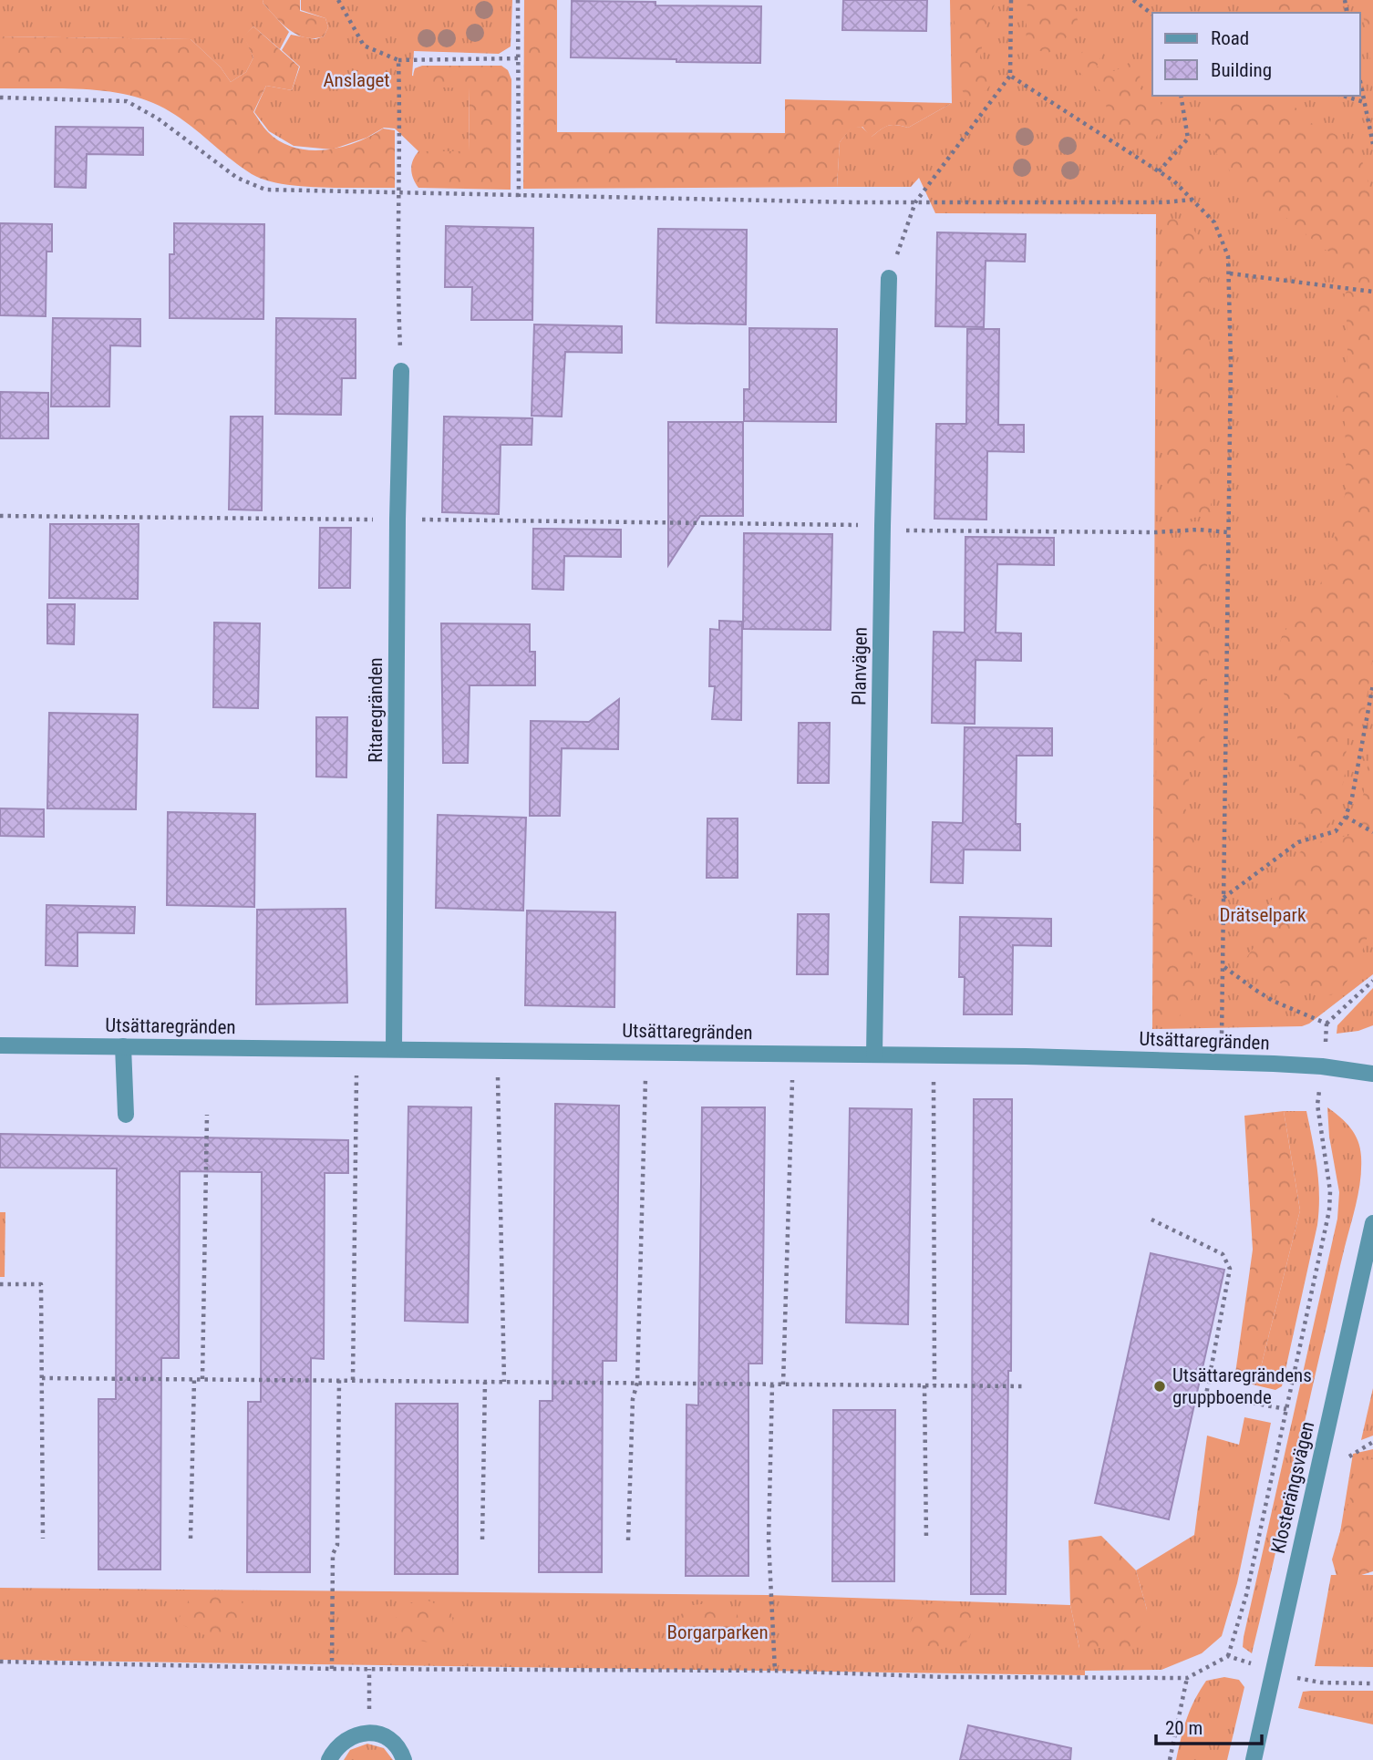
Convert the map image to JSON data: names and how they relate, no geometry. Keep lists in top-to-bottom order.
{
  "streets": {
    "street": [
      "Planvägen",
      "Ritaregränden",
      "Utsättaregränden",
      "Klosterängsvägen"
    ]
  },
  "crossings": [
    ["Planvägen", "Utsättaregränden"],
    ["Ritaregränden", "Utsättaregränden"]
  ],
  "parks": ["Anslaget", "Drätselpark", "Borgarparken"],
  "places": ["Utsättaregrändens gruppboende"],
  "legend": ["Road", "Building"],
  "scale_bar": "20 m"
}
